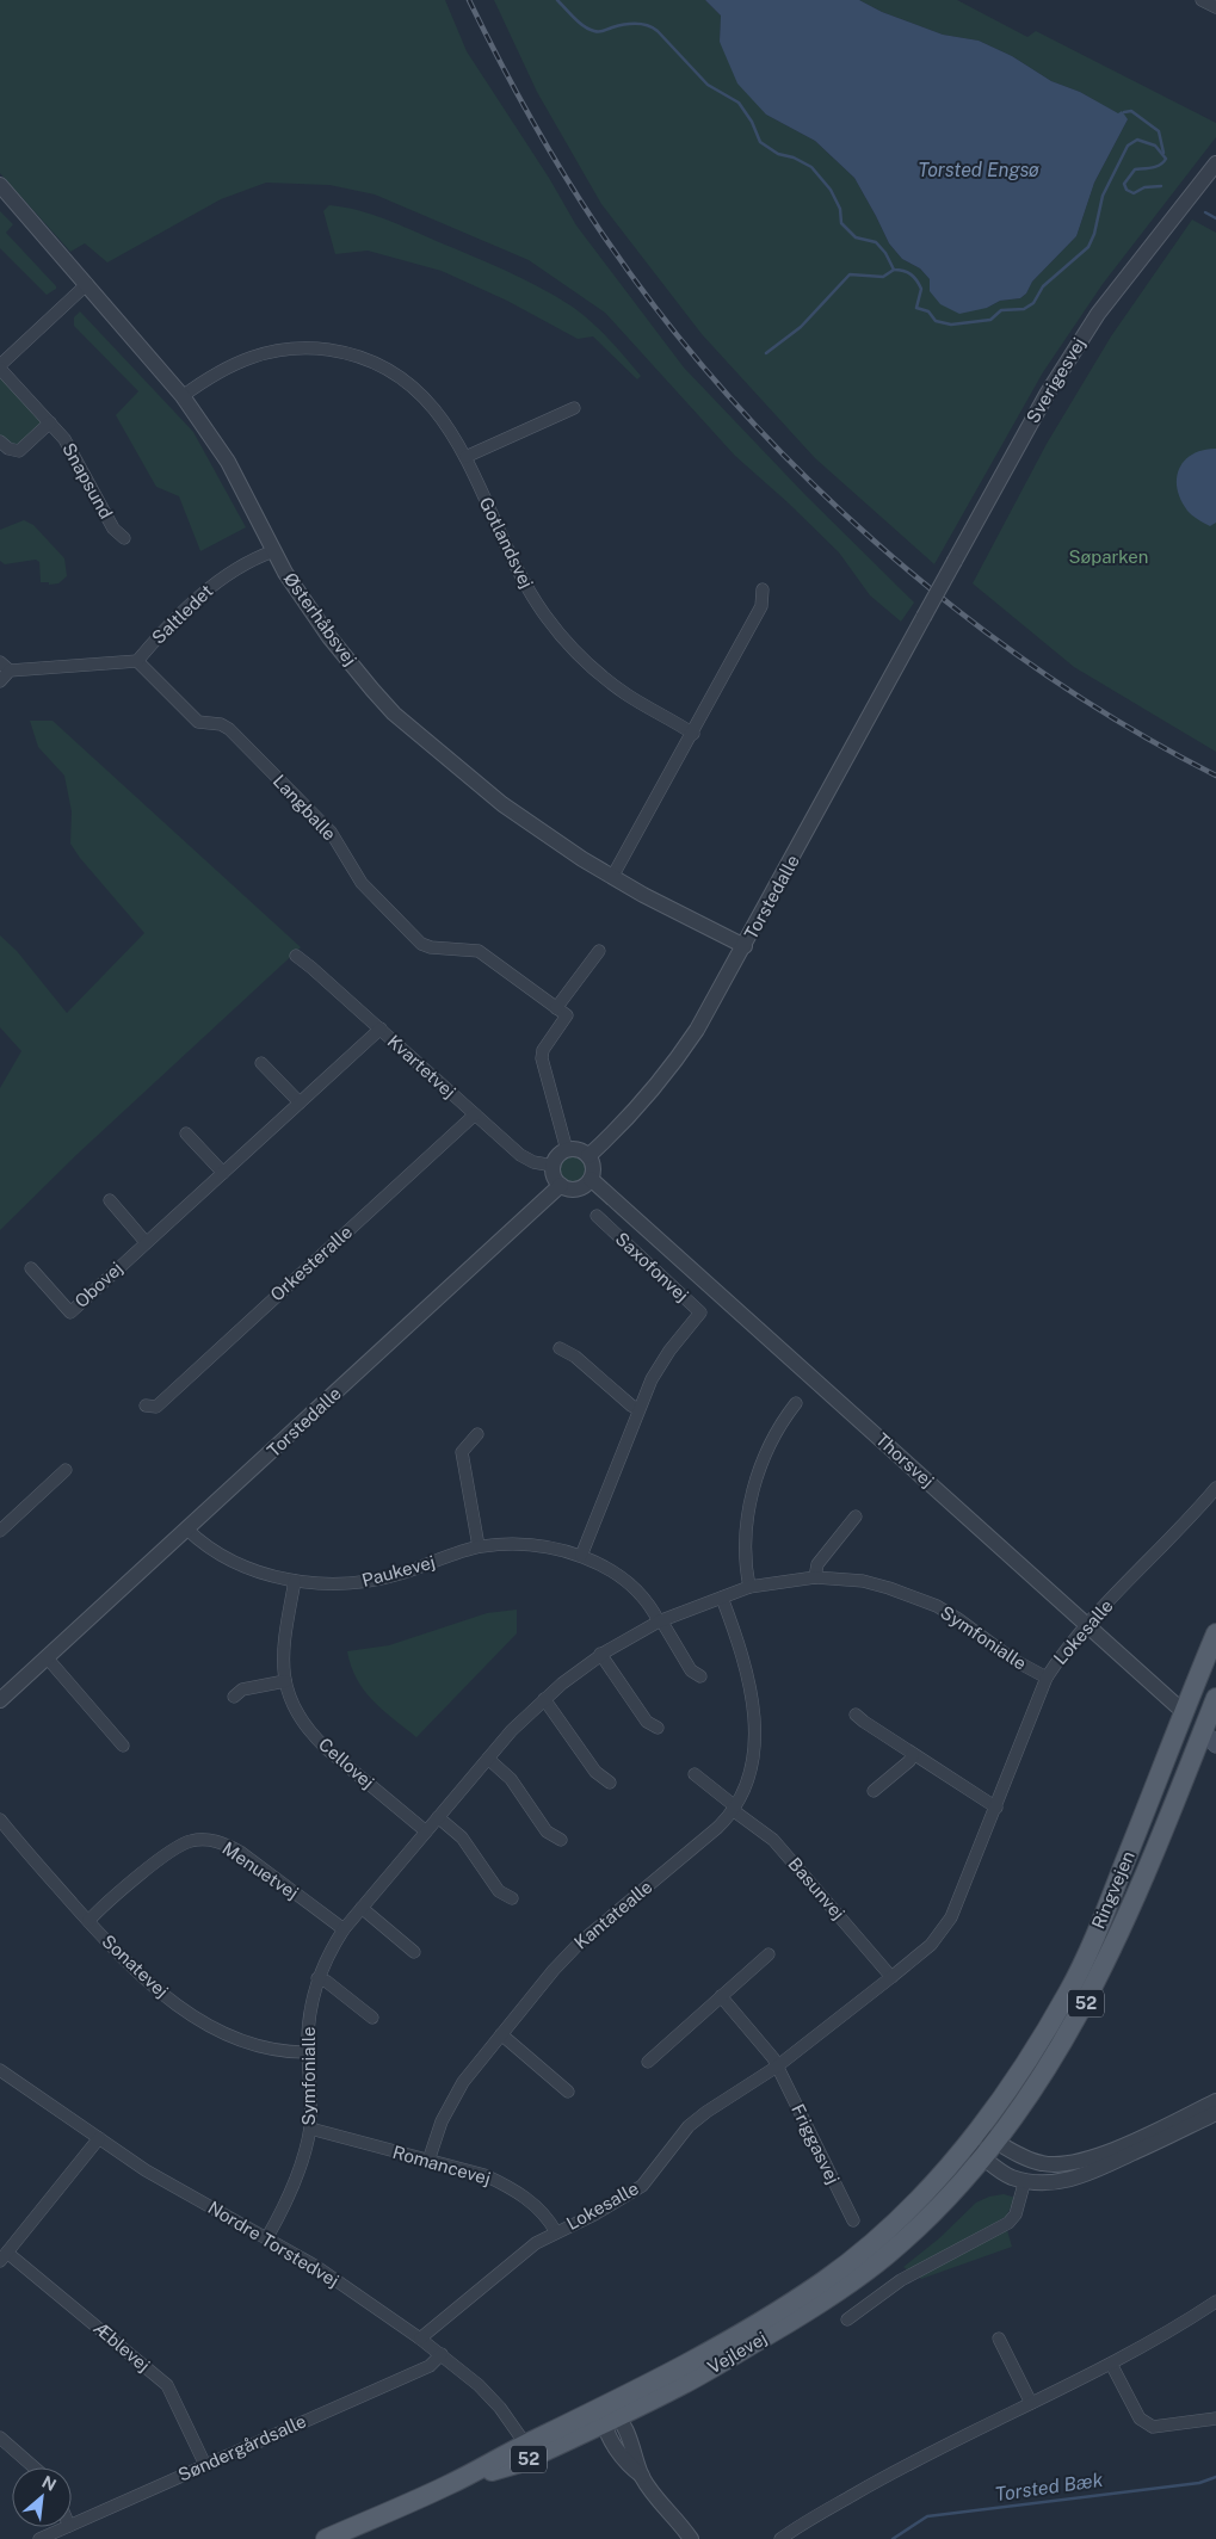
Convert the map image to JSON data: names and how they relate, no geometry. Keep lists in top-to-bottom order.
{
  "streets": {
    "main road": [
      "Thorsvej",
      "Ringvejen",
      "52",
      "Vejlevej"
    ],
    "street": [
      "Sverigesvej",
      "Snapsund",
      "Gotlandsvej",
      "Saltledet",
      "Østerhåbsvej",
      "Langballe",
      "Torstedalle",
      "Kvartetvej",
      "Orkesteralle",
      "Saxofonvej",
      "Obovej",
      "Paukevej",
      "Lokesalle",
      "Symfonialle",
      "Cellovej",
      "Menuetvej",
      "Basunvej",
      "Kantatealle",
      "Sonatevej",
      "Friggasvej",
      "Romancevej",
      "Nordre Torstedvej",
      "Æblevej",
      "Søndergårdsalle"
    ]
  },
  "crossings": [
    ["Sverigesvej", "Torstedalle"],
    ["Snapsund", "Østerhåbsvej"],
    ["Gotlandsvej", "Østerhåbsvej"],
    ["Saltledet", "Østerhåbsvej"],
    ["Saltledet", "Langballe"],
    ["Østerhåbsvej", "Torstedalle"],
    ["Torstedalle", "Kvartetvej"],
    ["Torstedalle", "Thorsvej"],
    ["Torstedalle", "Paukevej"],
    ["Kvartetvej", "Orkesteralle"],
    ["Kvartetvej", "Obovej"],
    ["Kvartetvej", "Thorsvej"],
    ["Saxofonvej", "Paukevej"],
    ["Thorsvej", "Lokesalle"],
    ["Thorsvej", "Ringvejen"],
    ["Paukevej", "Symfonialle"],
    ["Paukevej", "Cellovej"],
    ["Lokesalle", "Symfonialle"],
    ["Lokesalle", "Basunvej"],
    ["Lokesalle", "Friggasvej"],
    ["Lokesalle", "Romancevej"],
    ["Lokesalle", "Nordre Torstedvej"],
    ["Symfonialle", "Cellovej"],
    ["Symfonialle", "Menuetvej"],
    ["Symfonialle", "Kantatealle"],
    ["Symfonialle", "Sonatevej"],
    ["Symfonialle", "Romancevej"],
    ["Symfonialle", "Nordre Torstedvej"],
    ["Menuetvej", "Sonatevej"],
    ["Basunvej", "Kantatealle"],
    ["Ringvejen", "Vejlevej"],
    ["Kantatealle", "Romancevej"],
    ["Nordre Torstedvej", "Vejlevej"],
    ["Nordre Torstedvej", "Søndergårdsalle"],
    ["Æblevej", "Søndergårdsalle"]
  ],
  "water": ["Torsted Engsø", "Torsted Bæk"],
  "parks": ["Søparken"],
  "north": "top right"
}
